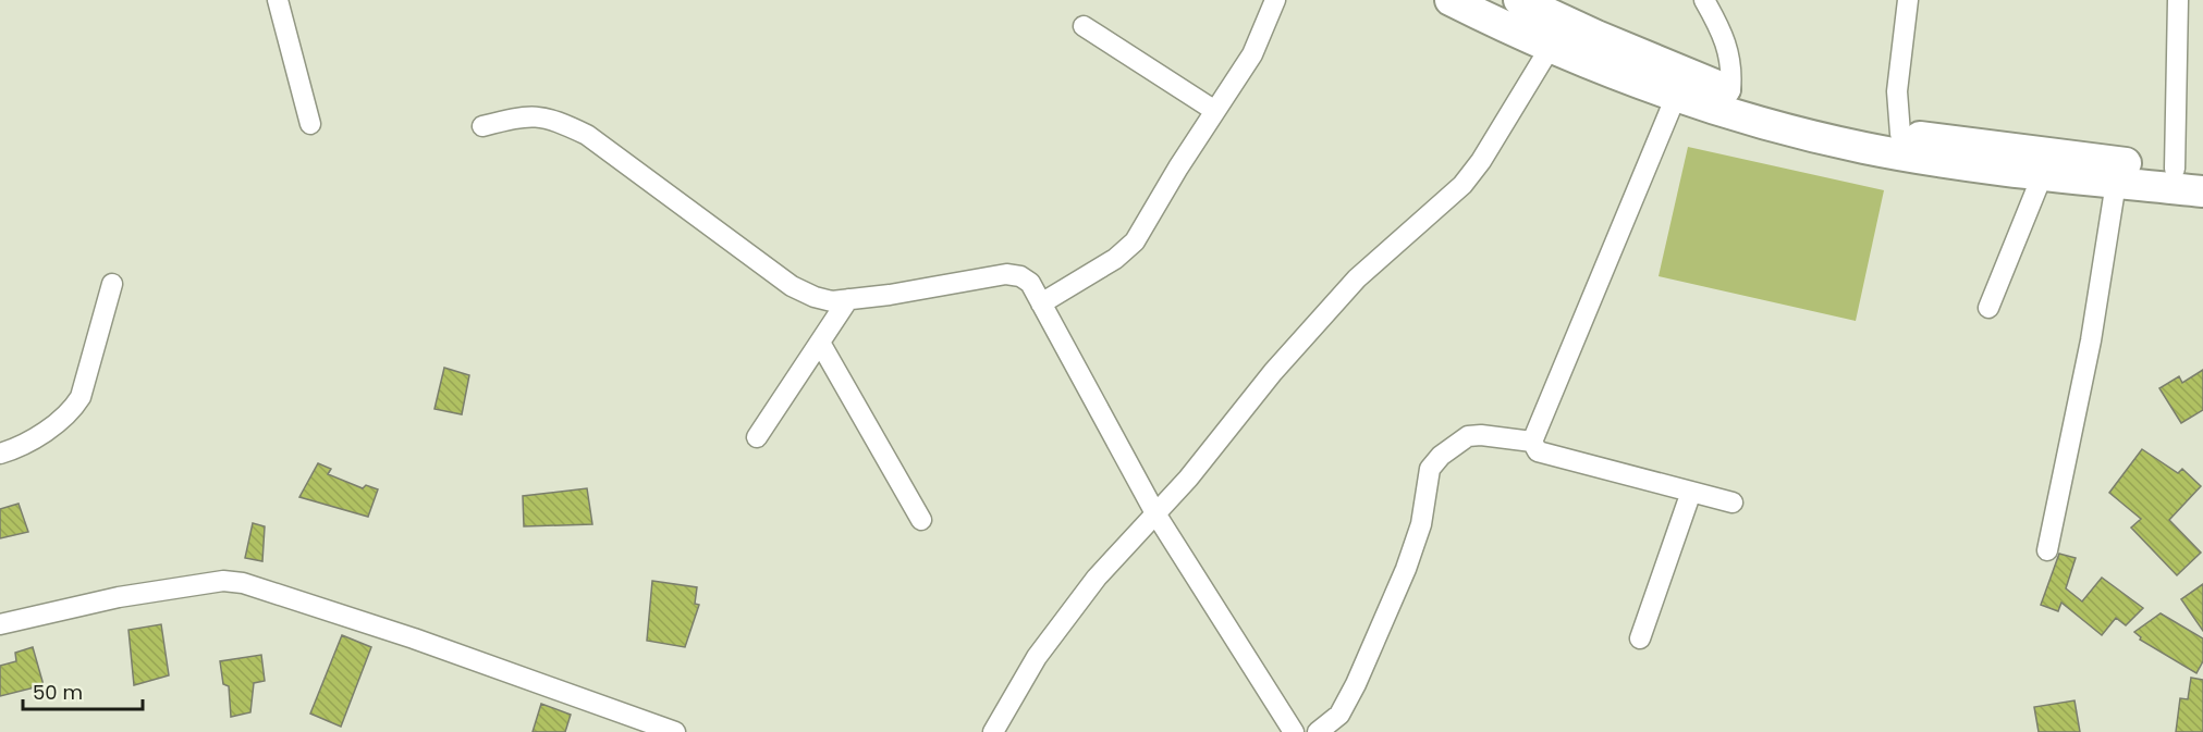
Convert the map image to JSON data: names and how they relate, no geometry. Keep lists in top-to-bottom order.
{
  "scale_bar": "50 m"
}
